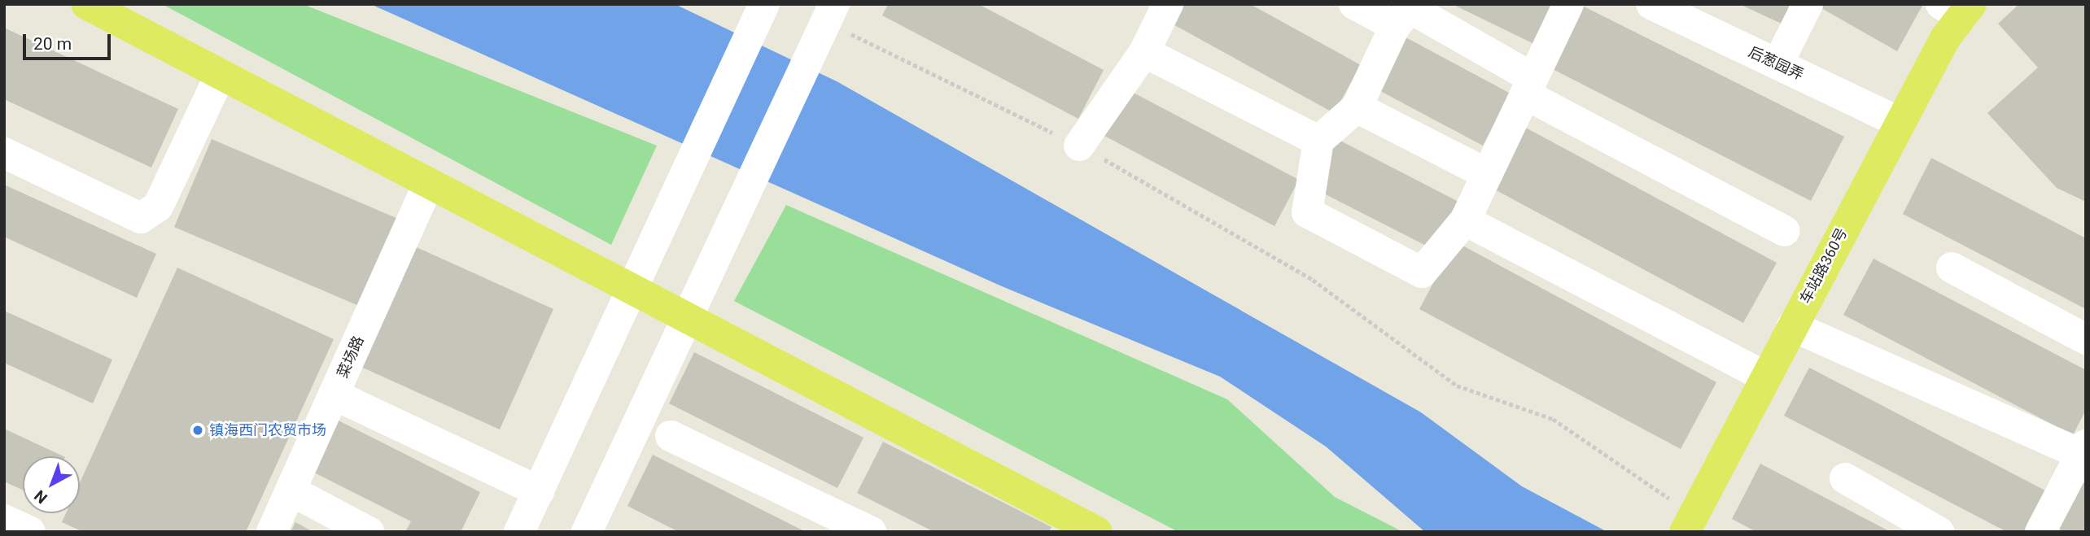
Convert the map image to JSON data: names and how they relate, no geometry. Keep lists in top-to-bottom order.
{
  "streets": {
    "main road": ["车站路360号"],
    "street": ["后葱园弄", "菜场路"]
  },
  "crossings": [
    ["后葱园弄", "车站路360号"]
  ],
  "places": ["镇海西门农贸市场"],
  "scale_bar": "20 m",
  "north": "bottom left"
}
